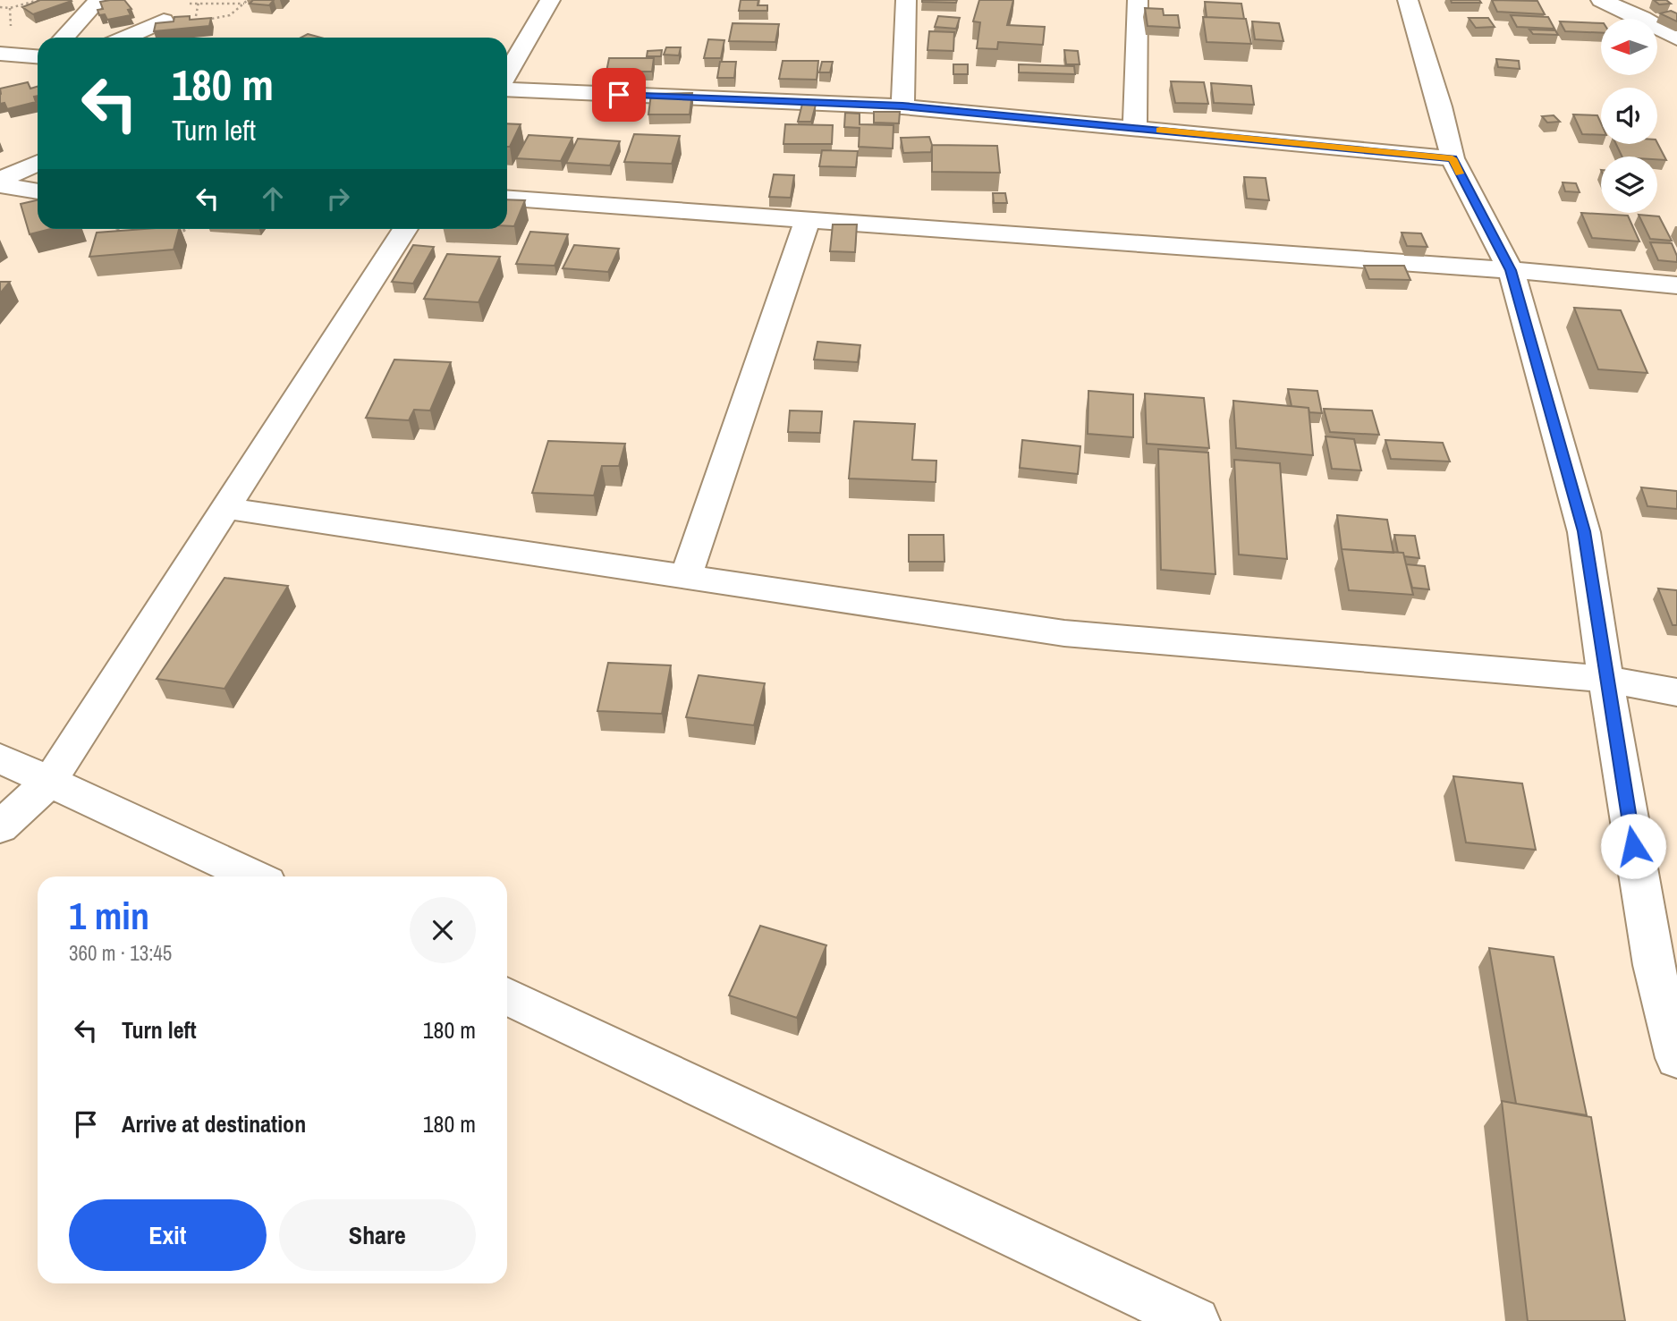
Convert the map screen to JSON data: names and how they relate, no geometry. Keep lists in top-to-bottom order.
{
  "north": "left",
  "page": {
    "turn": ["180 m", "Turn left"],
    "heading": ["1 min", "360 m · 13:45"],
    "list": [
      {
        "name": "Turn left",
        "value": "180 m"
      },
      {
        "name": "Arrive at destination",
        "value": "180 m"
      }
    ],
    "buttons": ["Exit", "Share"]
  }
}
